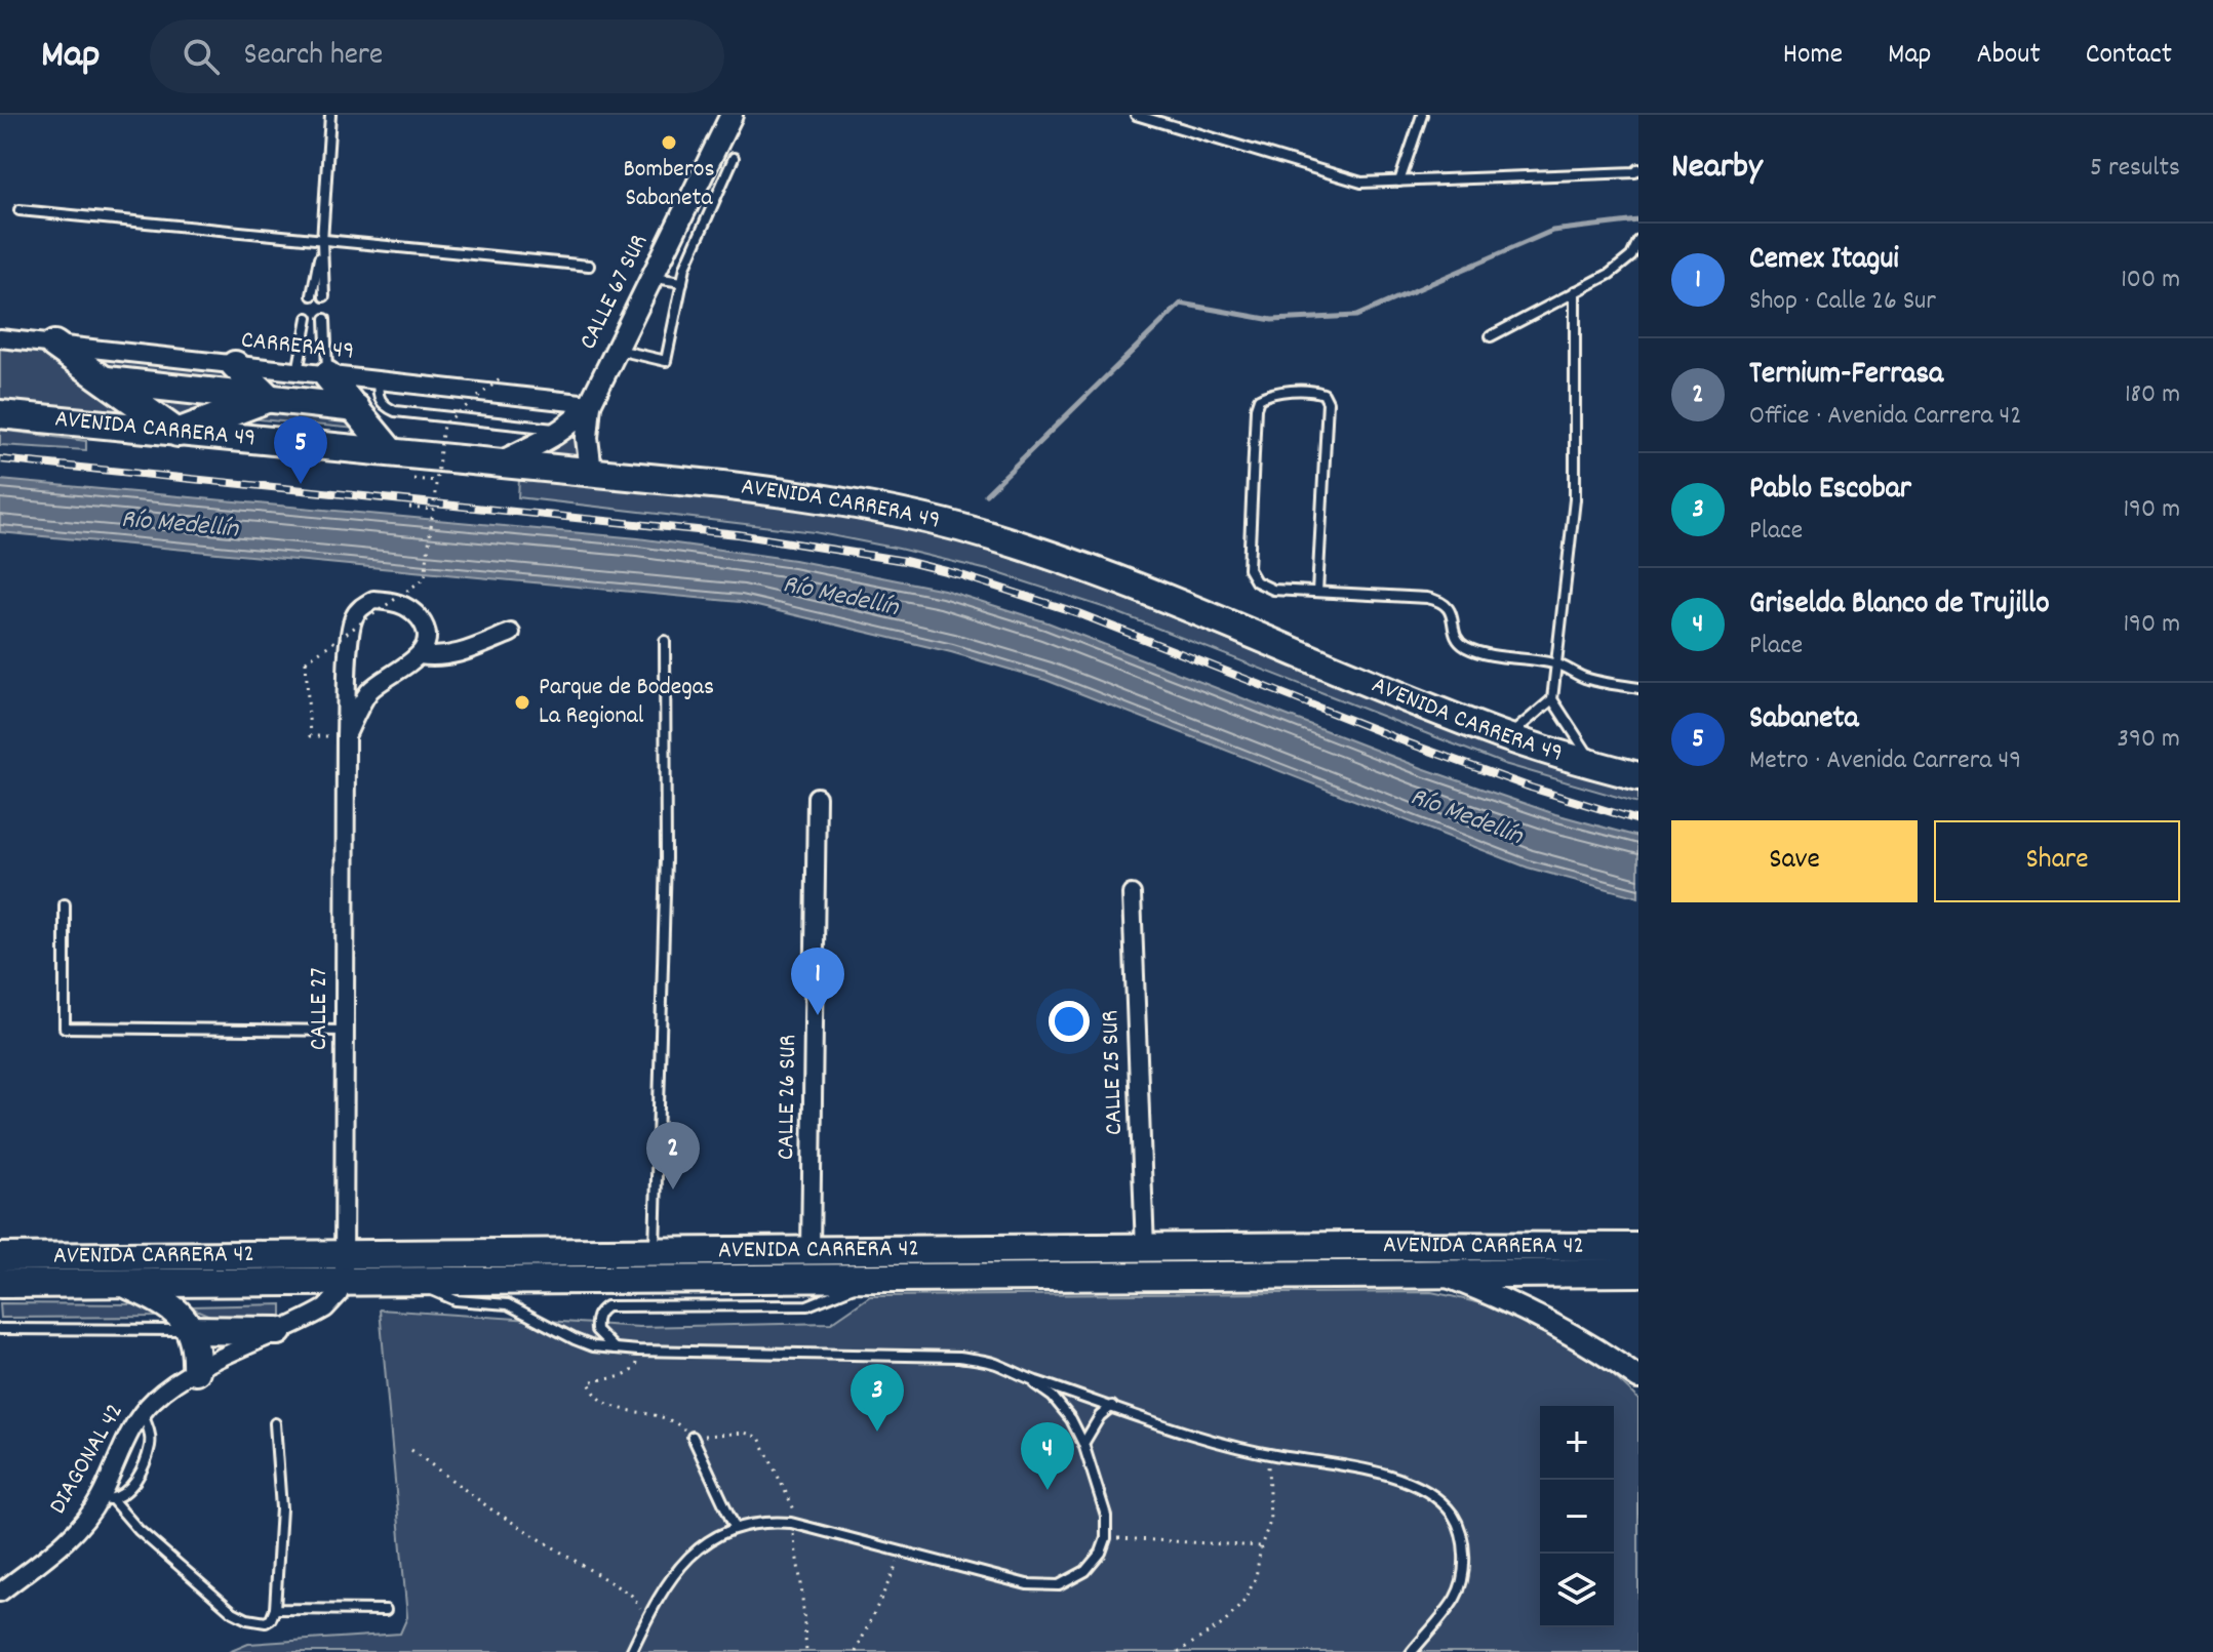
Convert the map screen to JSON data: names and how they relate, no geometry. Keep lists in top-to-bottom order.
{
  "streets": {
    "highway": ["AVENIDA CARRERA 49", "AVENIDA CARRERA 42"],
    "street": [
      "CALLE 67 SUR",
      "CARRERA 49",
      "CALLE 27",
      "CALLE 25 SUR",
      "CALLE 26 SUR",
      "DIAGONAL 42"
    ]
  },
  "crossings": [
    ["CALLE 67 SUR", "CARRERA 49"],
    ["CALLE 67 SUR", "AVENIDA CARRERA 49"],
    ["CALLE 27", "AVENIDA CARRERA 42"],
    ["CALLE 27", "DIAGONAL 42"],
    ["CALLE 25 SUR", "AVENIDA CARRERA 42"],
    ["CALLE 26 SUR", "AVENIDA CARRERA 42"],
    ["AVENIDA CARRERA 42", "DIAGONAL 42"]
  ],
  "water": ["Río Medellín"],
  "places": ["Bomberos Sabaneta", "Parque de Bodegas La Regional"],
  "page": {
    "header": "Map",
    "search": "Search here",
    "nav": [
      "Home",
      "Map",
      "About",
      "Contact"
    ],
    "heading": ["Nearby", "5 results"],
    "list": [
      {
        "mark": "1",
        "name": "Cemex Itagui",
        "note": "Shop · Calle 26 Sur",
        "value": "100 m"
      },
      {
        "mark": "2",
        "name": "Ternium-Ferrasa",
        "note": "Office · Avenida Carrera 42",
        "value": "180 m"
      },
      {
        "mark": "3",
        "name": "Pablo Escobar",
        "note": "Place",
        "value": "190 m"
      },
      {
        "mark": "4",
        "name": "Griselda Blanco de Trujillo",
        "note": "Place",
        "value": "190 m"
      },
      {
        "mark": "5",
        "name": "Sabaneta",
        "note": "Metro · Avenida Carrera 49",
        "value": "390 m"
      }
    ],
    "pins": [
      "5",
      "1",
      "2",
      "3",
      "4"
    ],
    "buttons": ["Save", "Share"],
    "map_buttons": ["+", "−"]
  }
}
